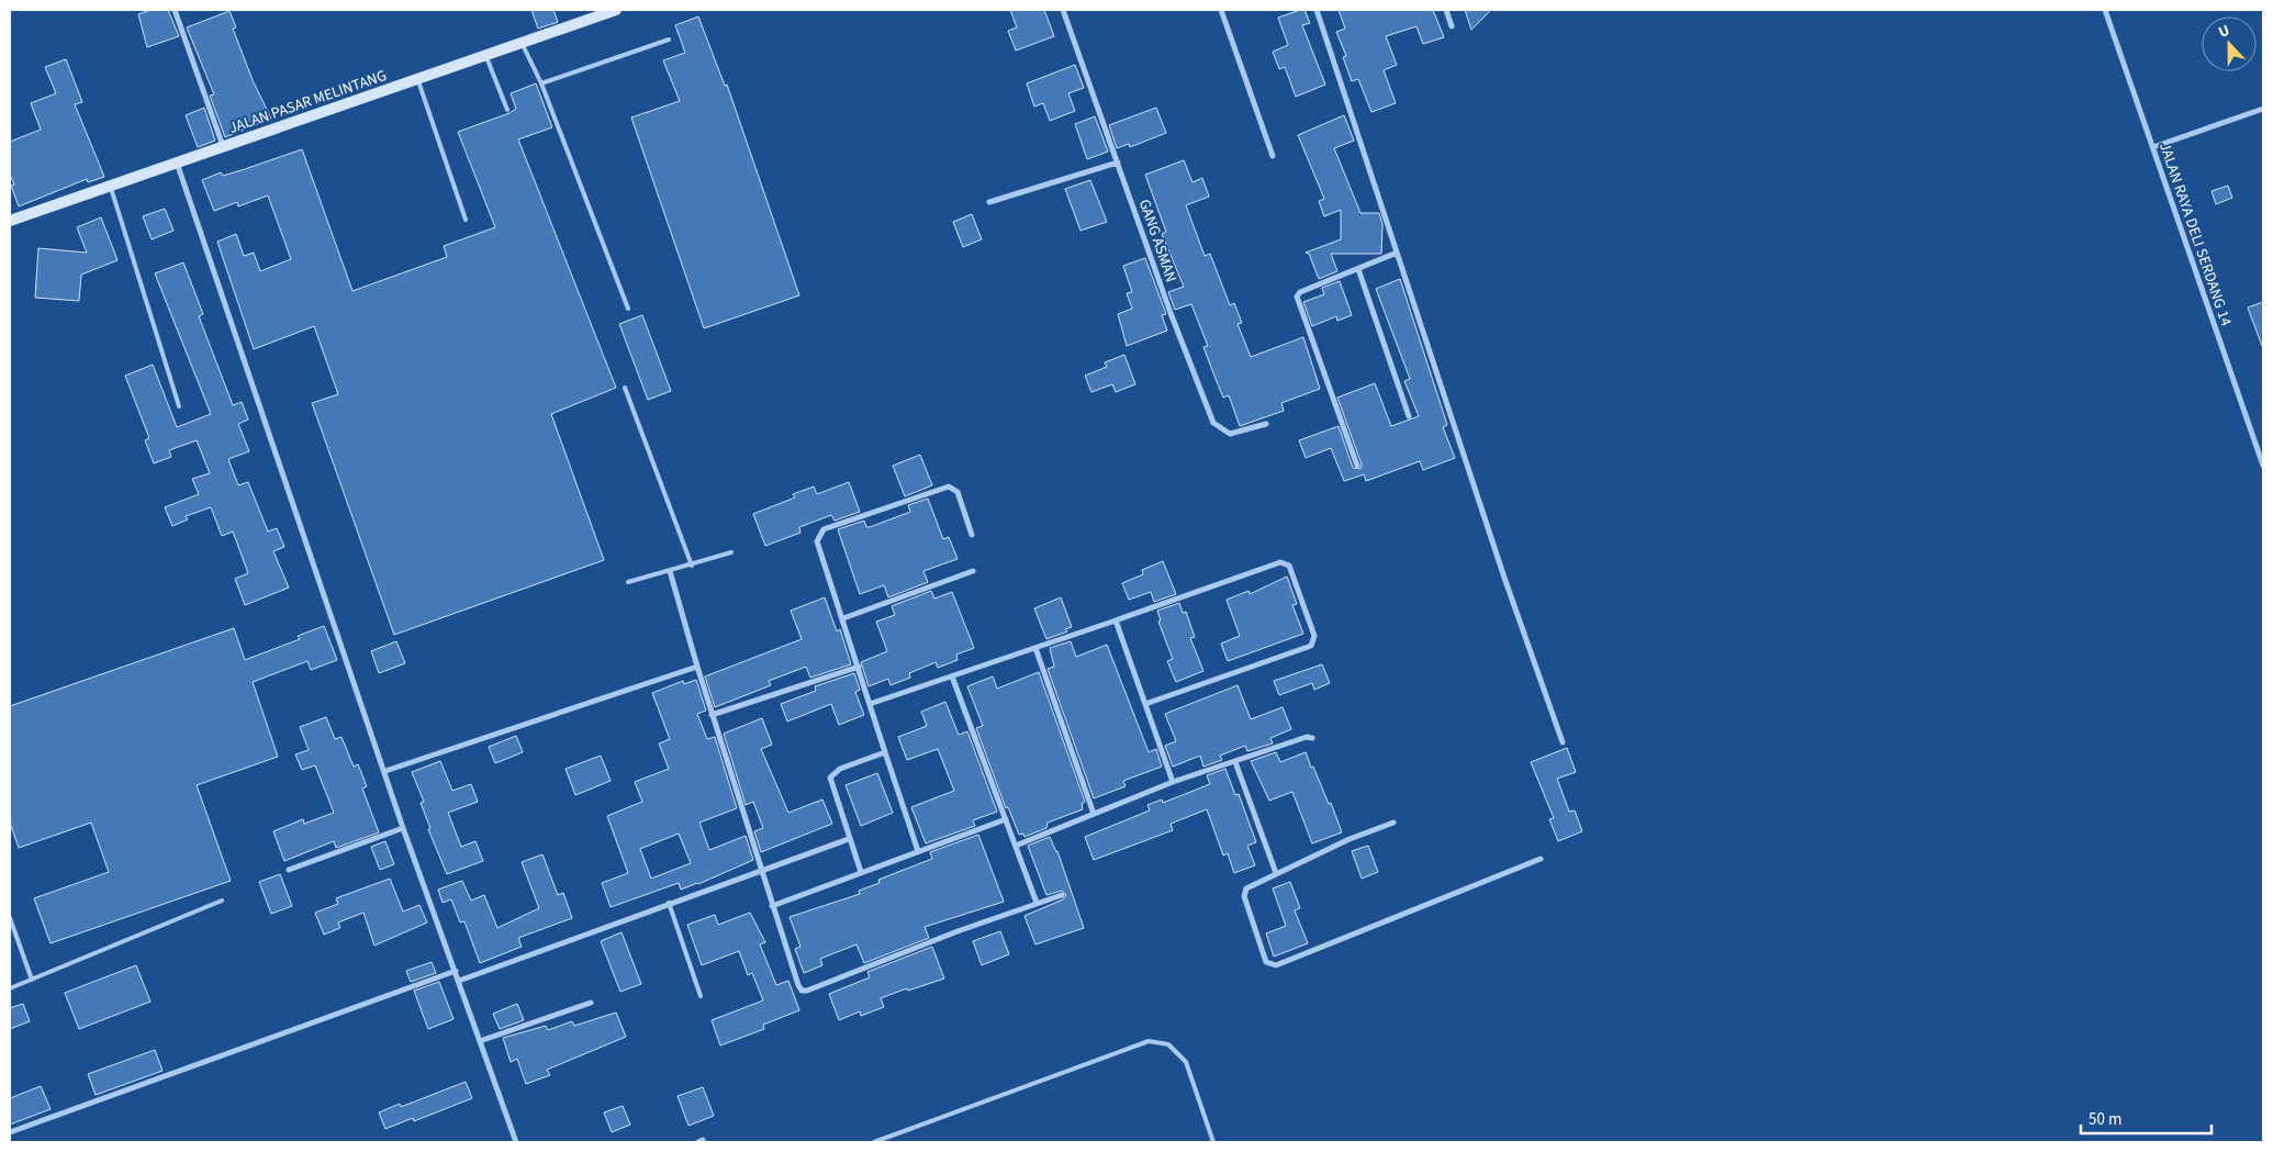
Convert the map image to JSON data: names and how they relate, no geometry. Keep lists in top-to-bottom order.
{
  "streets": {
    "street": ["JALAN PASAR MELINTANG", "JALAN RAYA DELI SERDANG 14", "GANG ASMAN"]
  },
  "scale_bar": "50 m",
  "north": "top"
}
